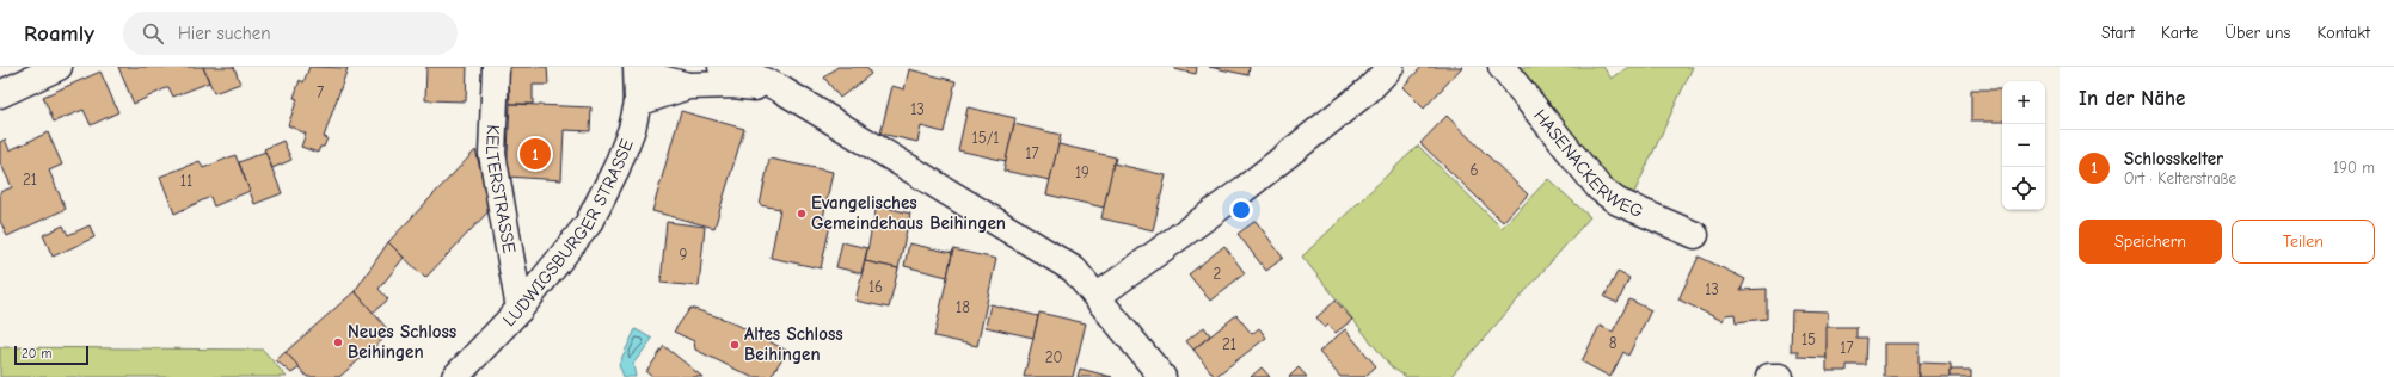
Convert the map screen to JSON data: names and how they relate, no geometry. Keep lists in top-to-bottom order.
{
  "streets": {
    "street": ["HASENACKERWEG", "KELTERSTRASSE", "LUDWIGSBURGER STRASSE"]
  },
  "crossings": [
    ["KELTERSTRASSE", "LUDWIGSBURGER STRASSE"]
  ],
  "places": ["Evangelisches Gemeindehaus Beihingen", "Neues Schloss Beihingen", "Altes Schloss Beihingen"],
  "house_numbers": [
    "7",
    "13",
    "15/1",
    "17",
    "6",
    "19",
    "21",
    "11",
    "9",
    "2",
    "16",
    "13",
    "18",
    "15",
    "8",
    "21",
    "17",
    "20"
  ],
  "scale_bar": "20 m",
  "page": {
    "header": "Roamly",
    "search": "Hier suchen",
    "nav": [
      "Start",
      "Karte",
      "Über uns",
      "Kontakt"
    ],
    "heading": "In der Nähe",
    "map_buttons": ["+", "−"],
    "list": [
      {
        "mark": "1",
        "name": "Schlosskelter",
        "note": "Ort · Kelterstraße",
        "value": "190 m"
      }
    ],
    "pins": "1",
    "buttons": ["Speichern", "Teilen"],
    "scale": "20 m"
  }
}
